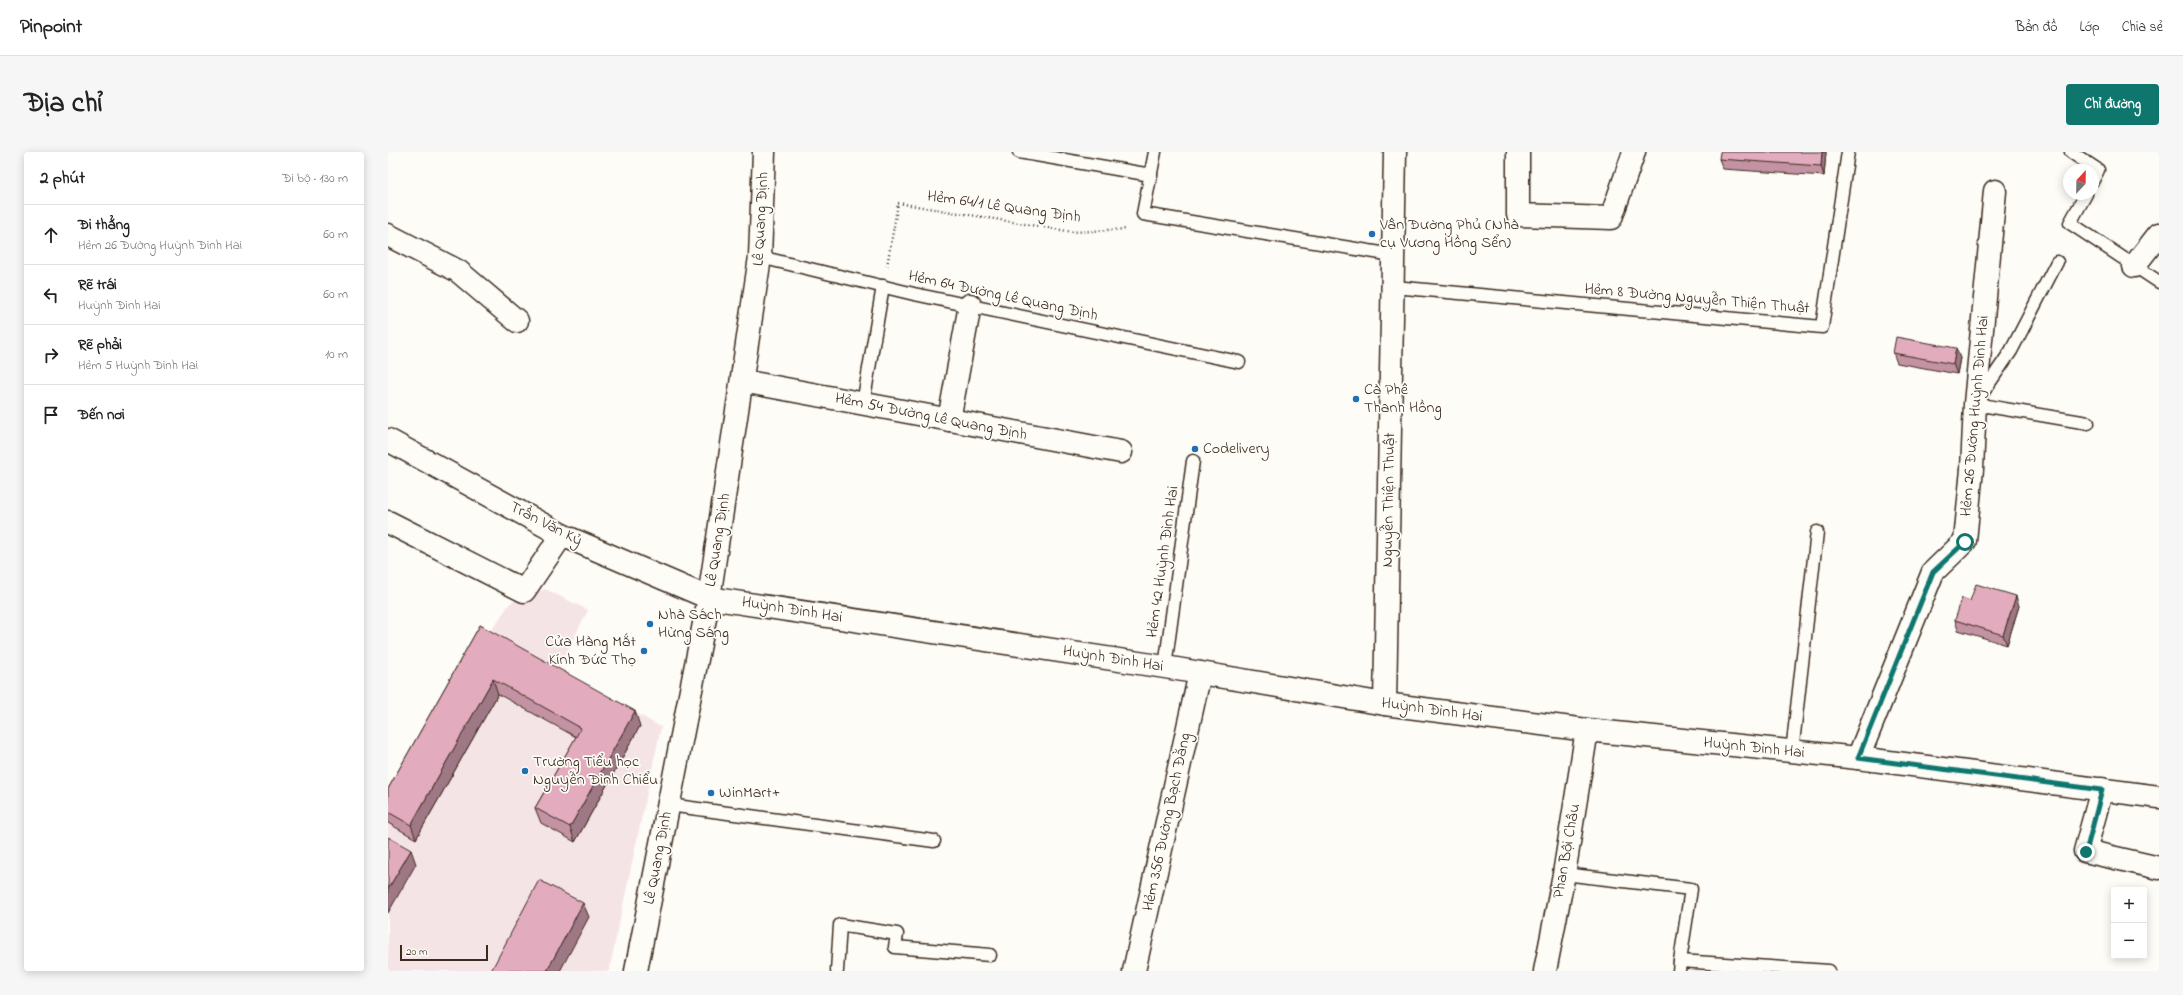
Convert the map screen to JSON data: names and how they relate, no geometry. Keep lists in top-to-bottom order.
{
  "streets": {
    "street": [
      "Lê Quang Định",
      "Hẻm 26 Đường Huỳnh Đình Hai",
      "Hẻm 54 Đường Lê Quang Định",
      "Nguyễn Thiện Thuật",
      "Trần Văn Kỷ",
      "Huỳnh Đình Hai",
      "Hẻm 356 Đường Bạch Đằng",
      "Phan Bội Châu"
    ],
    "lane": ["Hẻm 64 Đường Lê Quang Định", "Hẻm 8 Đường Nguyễn Thiện Thuật", "Hẻm 42 Huỳnh Đình Hai"],
    "path": ["Hẻm 64/1 Lê Quang Định"]
  },
  "crossings": [
    ["Hẻm 64/1 Lê Quang Định", "Hẻm 64 Đường Lê Quang Định"],
    ["Lê Quang Định", "Hẻm 64 Đường Lê Quang Định"],
    ["Lê Quang Định", "Hẻm 54 Đường Lê Quang Định"],
    ["Lê Quang Định", "Trần Văn Kỷ"],
    ["Lê Quang Định", "Huỳnh Đình Hai"],
    ["Hẻm 8 Đường Nguyễn Thiện Thuật", "Nguyễn Thiện Thuật"],
    ["Hẻm 26 Đường Huỳnh Đình Hai", "Huỳnh Đình Hai"],
    ["Nguyễn Thiện Thuật", "Huỳnh Đình Hai"],
    ["Trần Văn Kỷ", "Huỳnh Đình Hai"],
    ["Hẻm 42 Huỳnh Đình Hai", "Huỳnh Đình Hai"],
    ["Huỳnh Đình Hai", "Hẻm 356 Đường Bạch Đằng"],
    ["Huỳnh Đình Hai", "Phan Bội Châu"]
  ],
  "places": [
    "Vân Đường Phủ (Nhà cụ Vương Hồng Sển)",
    "Cà Phê Thanh Hồng",
    "Codelivery",
    "Nhà Sách Hừng Sáng",
    "Cửa Hàng Mắt Kính Đức Thọ",
    "Trường Tiểu học Nguyễn Đình Chiểu",
    "WinMart+"
  ],
  "scale_bar": "20 m",
  "north": "top",
  "page": {
    "header": "Pinpoint",
    "nav": ["Bản đồ", "Lớp", "Chia sẻ"],
    "title": "Địa chỉ",
    "buttons": "Chỉ đường",
    "heading": ["2 phút", "Đi bộ · 130 m"],
    "list": [
      ["Đi thẳng", "Hẻm 26 Đường Huỳnh Đình Hai", "60 m"],
      ["Rẽ trái", "Huỳnh Đình Hai", "60 m"],
      ["Rẽ phải", "Hẻm 5 Huỳnh Đình Hai", "10 m"],
      "Đến nơi"
    ],
    "map_buttons": ["+", "−"],
    "scale": "20 m"
  }
}
